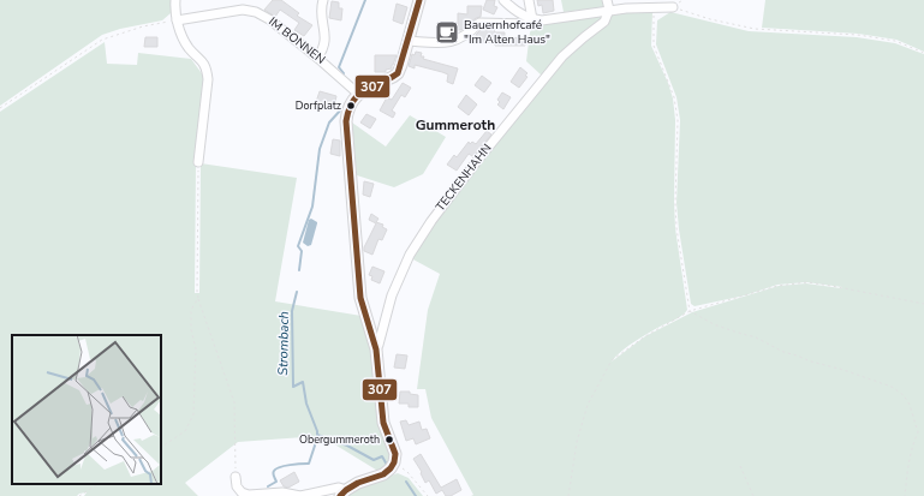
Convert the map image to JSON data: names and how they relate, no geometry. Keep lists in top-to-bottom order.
{
  "streets": {
    "street": ["IM BONNEN", "TECKENHAHN"]
  },
  "districts": ["Gummeroth"],
  "water": ["Strombach"],
  "places": {
    "cafe": ["Bauernhofcafé \"Im Alten Haus\""],
    "other": ["Dorfplatz", "Obergummeroth"]
  },
  "lines": ["transit line 307"]
}
